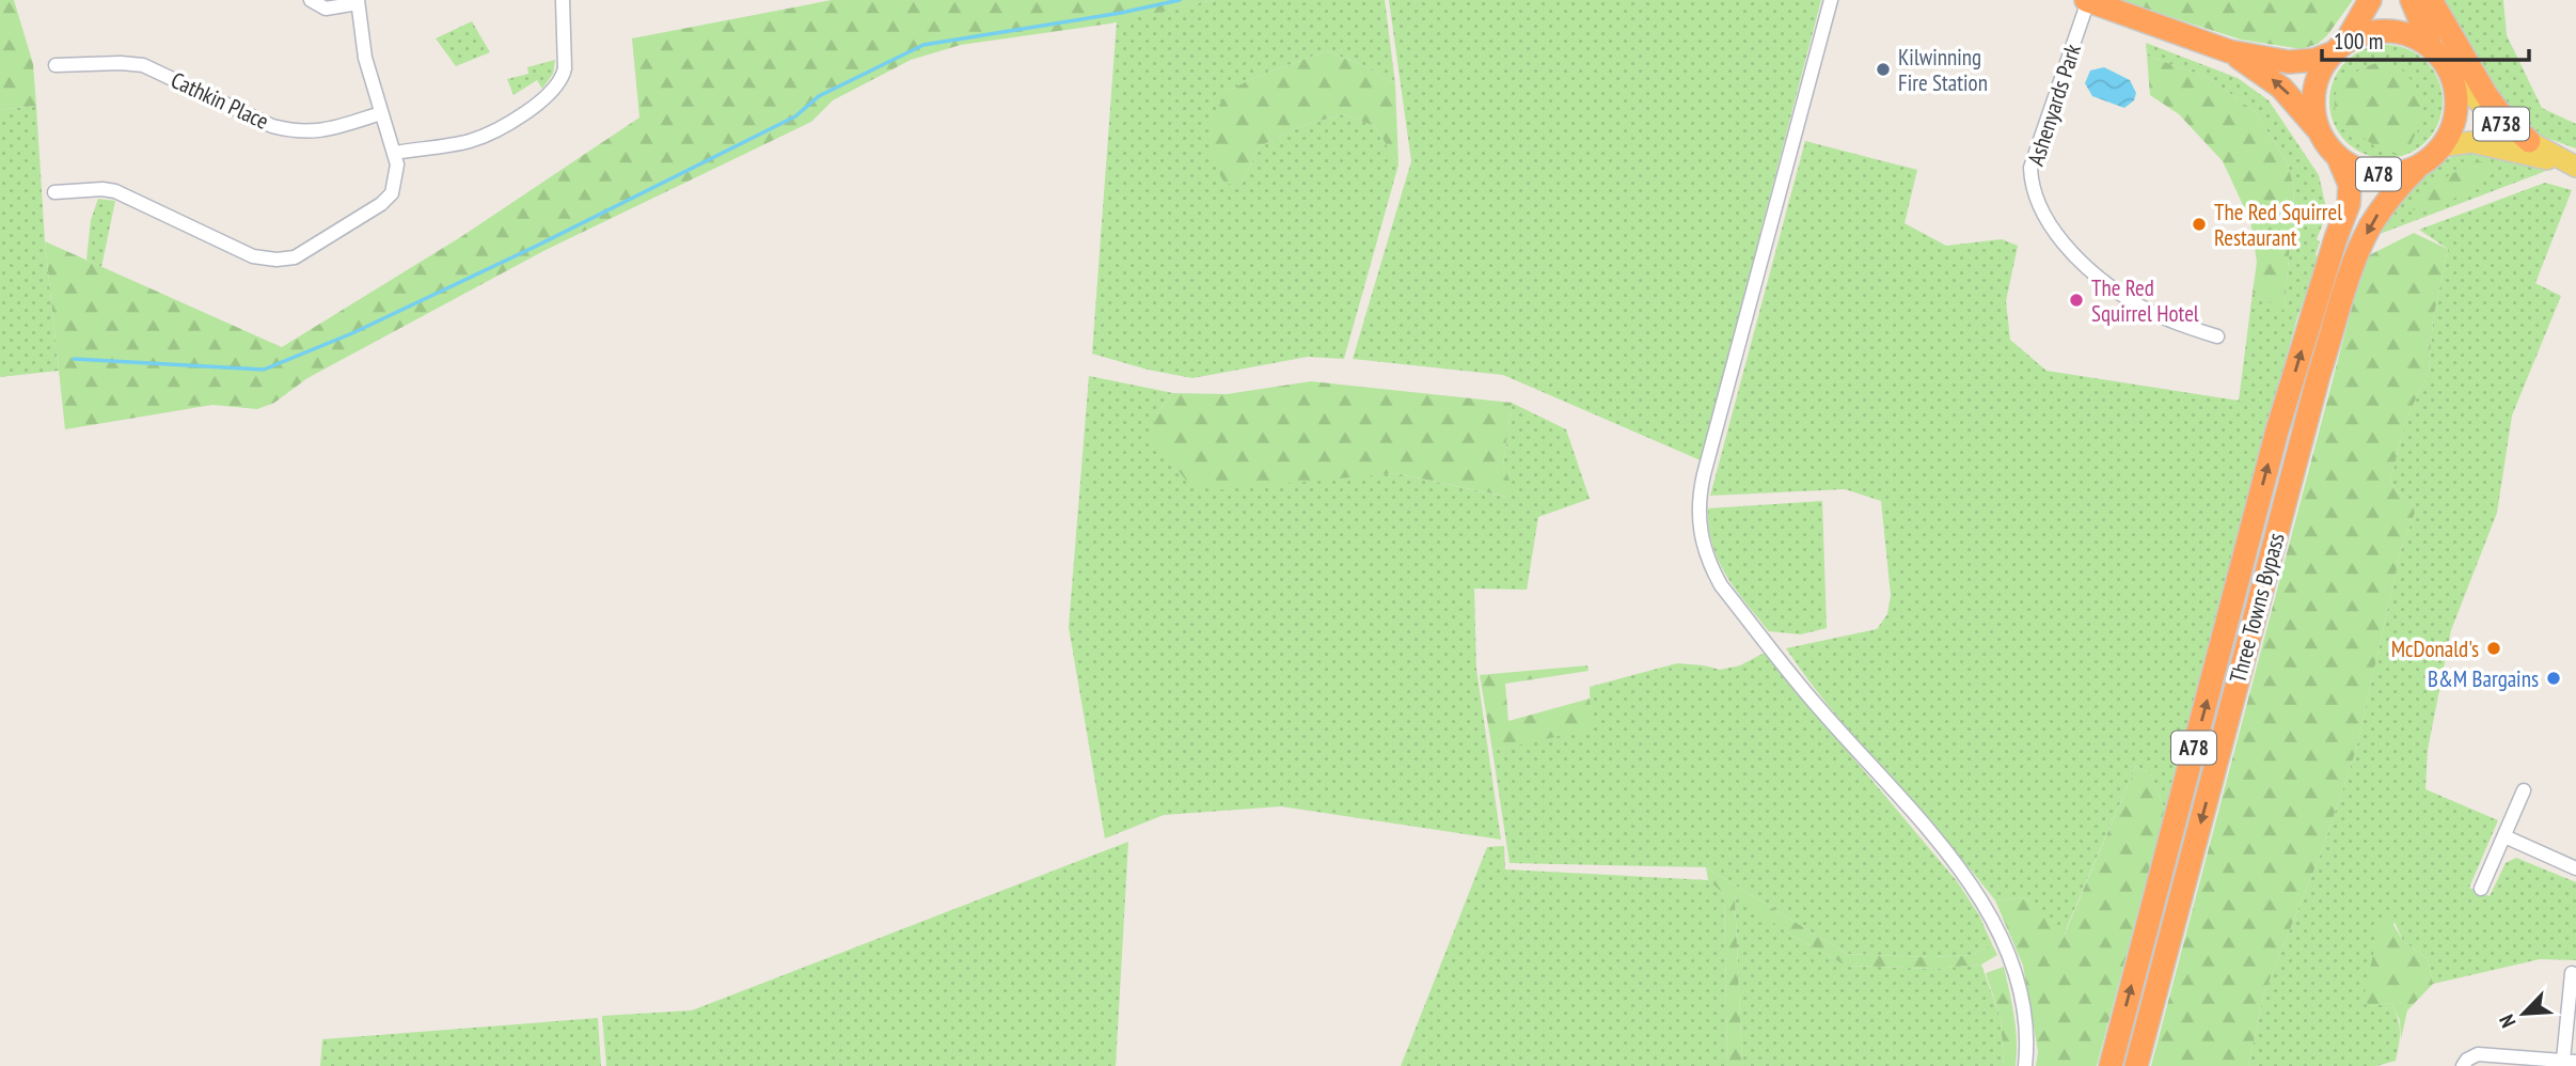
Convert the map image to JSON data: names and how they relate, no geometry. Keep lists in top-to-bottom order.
{
  "streets": {
    "highway": ["A78", "Three Towns Bypass"],
    "main road": ["A738"],
    "street": ["Cathkin Place", "Ashenyards Park"]
  },
  "crossings": [
    ["A738", "A78"],
    ["A738", "Three Towns Bypass"],
    ["A78", "Three Towns Bypass"]
  ],
  "places": [
    "Kilwinning Fire Station",
    "The Red Squirrel Restaurant",
    "The Red Squirrel Hotel",
    "McDonald's",
    "B&M Bargains"
  ],
  "scale_bar": "100 m",
  "north": "bottom left"
}
